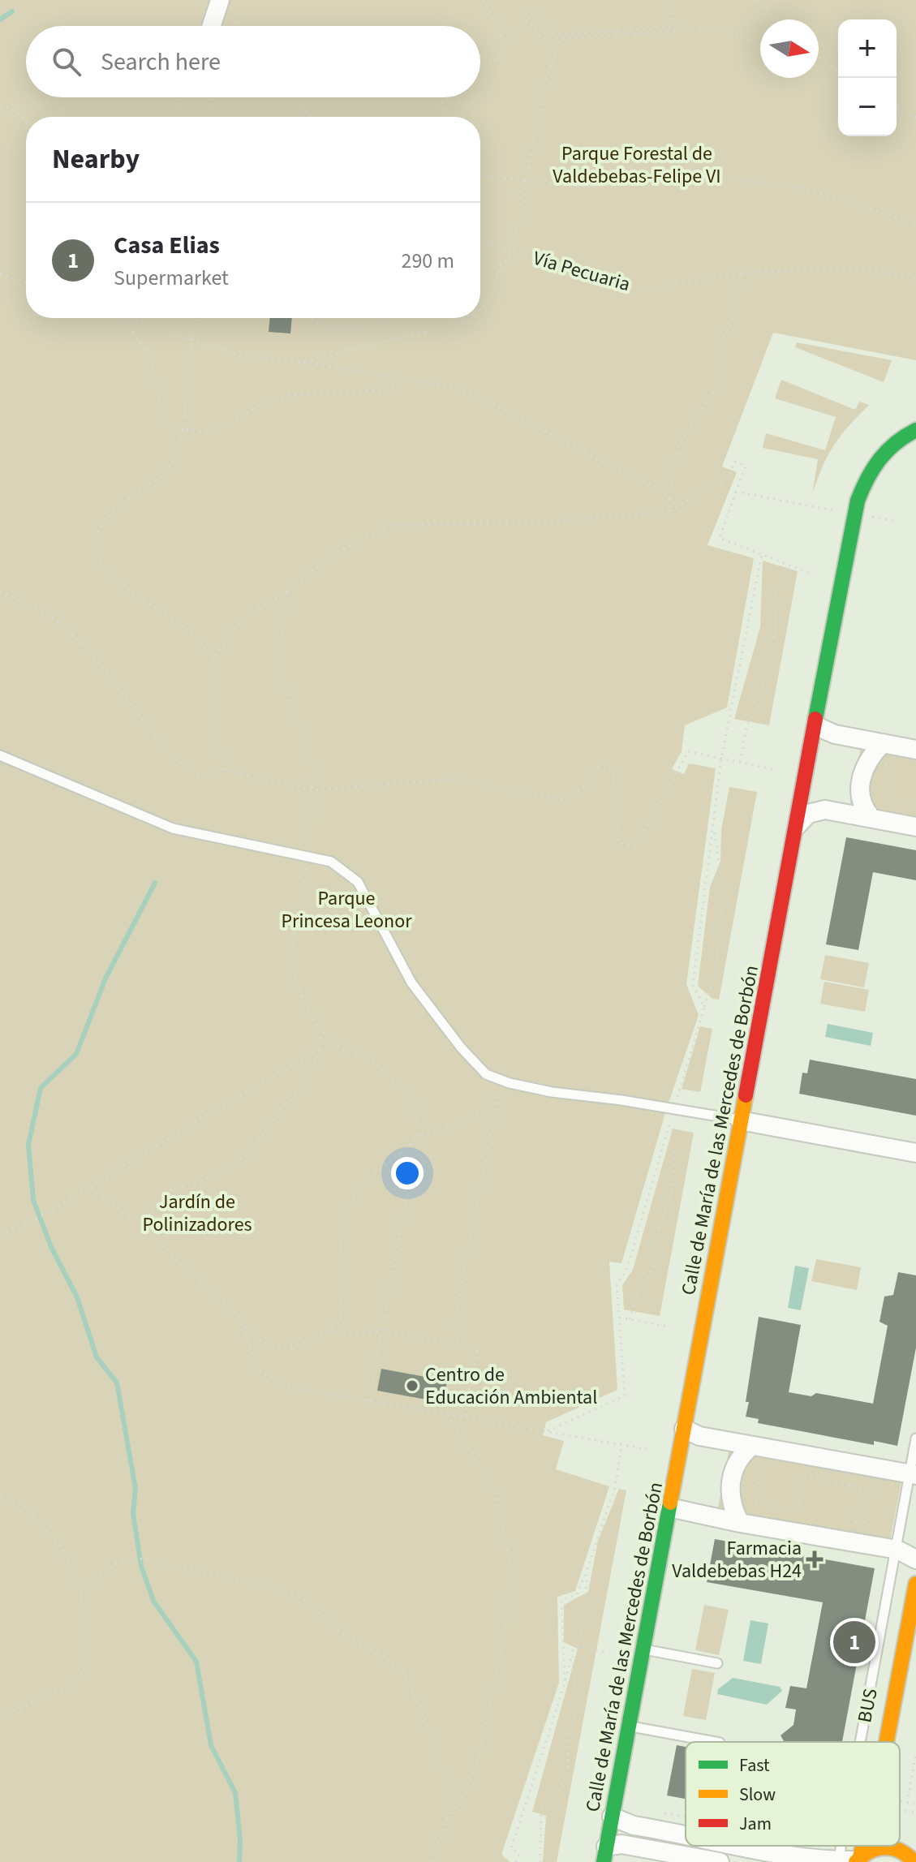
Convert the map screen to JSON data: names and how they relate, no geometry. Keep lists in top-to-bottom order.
{
  "streets": {
    "street": ["Calle de María de las Mercedes de Borbón"],
    "lane": ["BUS"],
    "path": ["Vía Pecuaria"]
  },
  "parks": ["Parque Forestal de Valdebebas-Felipe VI", "Parque Princesa Leonor", "Jardín de Polinizadores"],
  "places": {
    "other": ["Centro de Educación Ambiental"],
    "health": ["Farmacia Valdebebas H24"]
  },
  "legend": ["Fast", "Slow", "Jam"],
  "north": "right",
  "page": {
    "map_buttons": ["+", "−"],
    "search": "Search here",
    "heading": "Nearby",
    "list": [
      {
        "mark": "1",
        "name": "Casa Elias",
        "note": "Supermarket",
        "value": "290 m"
      }
    ],
    "pins": "1"
  }
}
